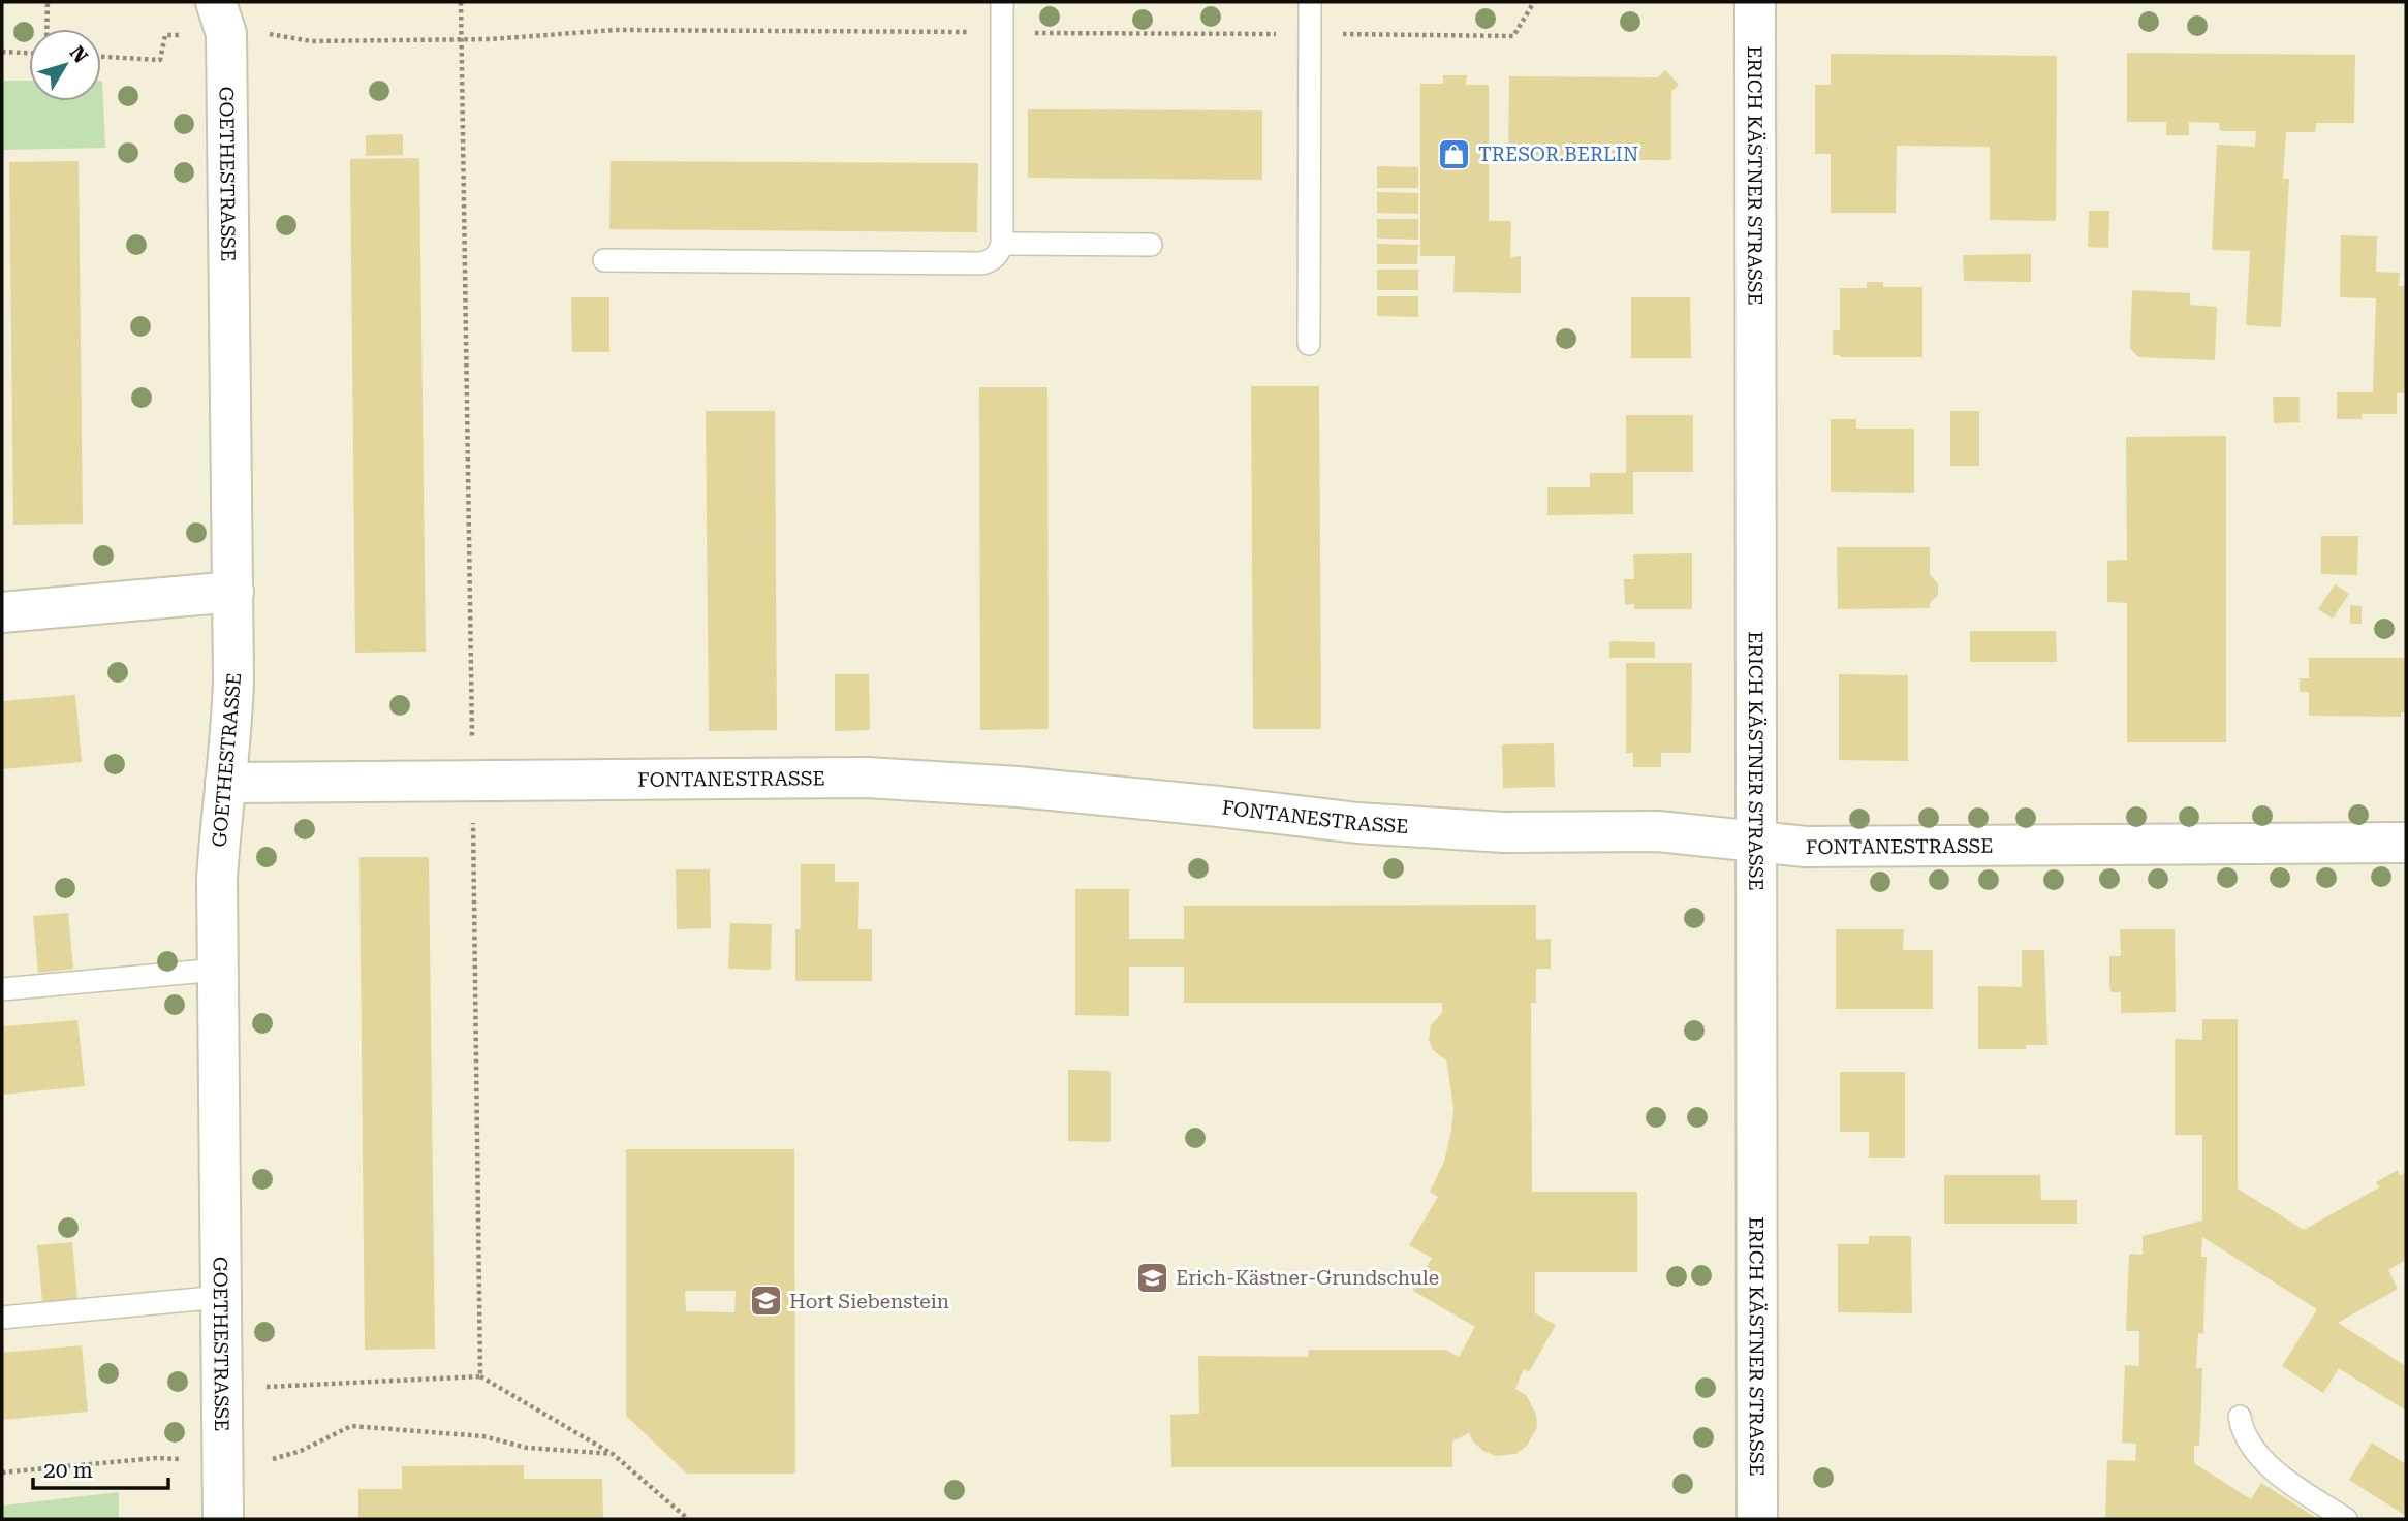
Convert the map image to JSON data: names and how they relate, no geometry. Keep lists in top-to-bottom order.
{
  "streets": {
    "street": ["GOETHESTRASSE", "ERICH KÄSTNER STRASSE", "FONTANESTRASSE"]
  },
  "crossings": [
    ["GOETHESTRASSE", "FONTANESTRASSE"],
    ["ERICH KÄSTNER STRASSE", "FONTANESTRASSE"]
  ],
  "places": {
    "shop": ["TRESOR.BERLIN"],
    "school or university": ["Erich-Kästner-Grundschule", "Hort Siebenstein"]
  },
  "scale_bar": "20 m",
  "north": "top right"
}
